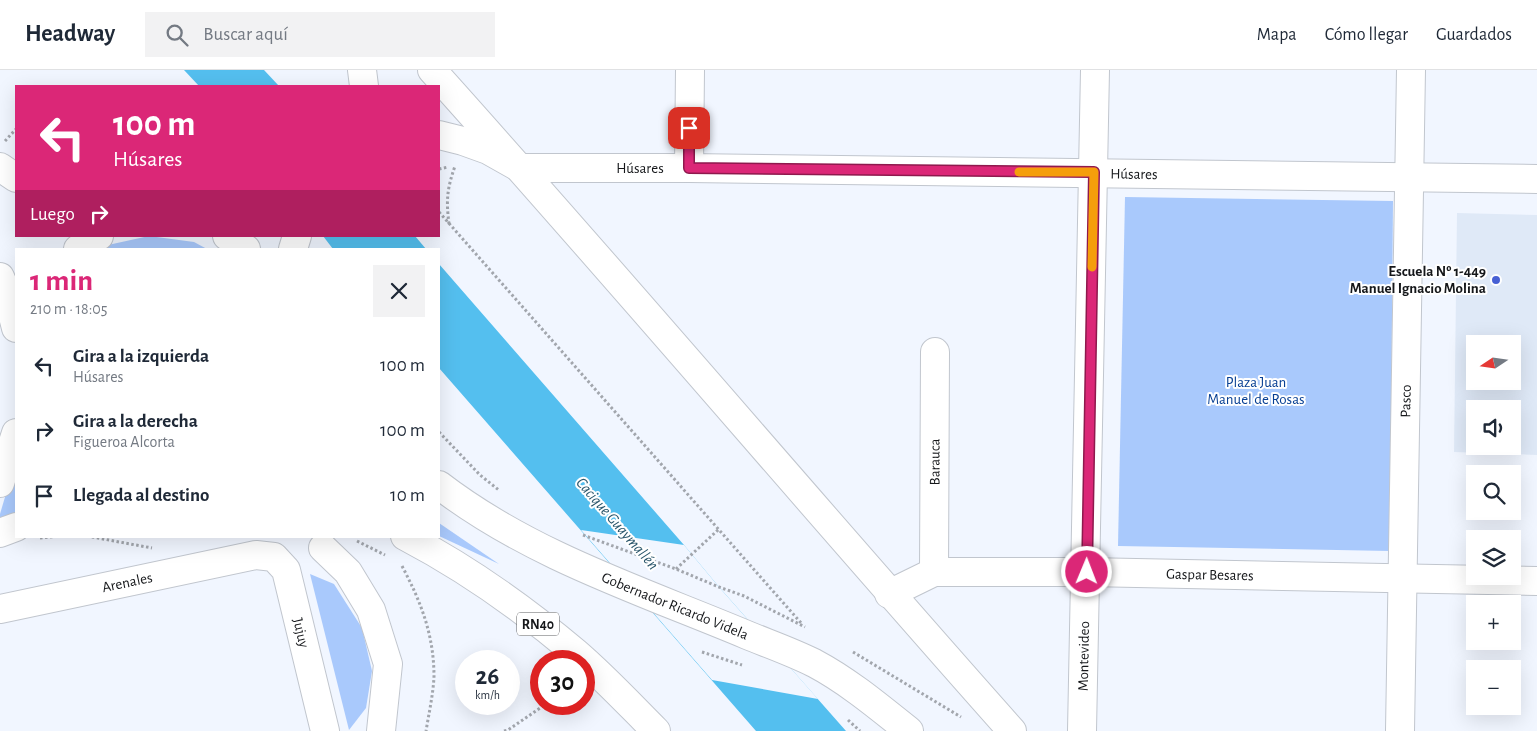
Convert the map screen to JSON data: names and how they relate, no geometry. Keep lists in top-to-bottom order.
{
  "streets": {
    "main road": [
      "Húsares",
      "Pasco",
      "Barauca",
      "Gaspar Besares",
      "Arenales",
      "Gobernador Ricardo Videla",
      "RN40",
      "Jujuy",
      "Montevideo"
    ]
  },
  "crossings": [
    ["Húsares", "Pasco"],
    ["Húsares", "Montevideo"],
    ["Pasco", "Gaspar Besares"],
    ["Barauca", "Gaspar Besares"],
    ["Gaspar Besares", "Montevideo"],
    ["Arenales", "Jujuy"]
  ],
  "water": ["Cacique Guaymallén"],
  "parks": ["Plaza Juan Manuel de Rosas"],
  "places": ["Escuela Nº 1-449 Manuel Ignacio Molina"],
  "north": "left",
  "page": {
    "header": "Headway",
    "search": "Buscar aquí",
    "nav": ["Mapa", "Cómo llegar", "Guardados"],
    "turn": ["100 m", "Húsares"],
    "then": "Luego",
    "heading": ["1 min", "210 m · 18:05"],
    "list": [
      {
        "name": "Gira a la izquierda",
        "note": "Húsares",
        "value": "100 m"
      },
      {
        "name": "Gira a la derecha",
        "note": "Figueroa Alcorta",
        "value": "100 m"
      },
      {
        "name": "Llegada al destino",
        "value": "10 m"
      }
    ],
    "map_buttons": ["+", "−"],
    "speed": "26 km/h",
    "limit": "30"
  }
}
